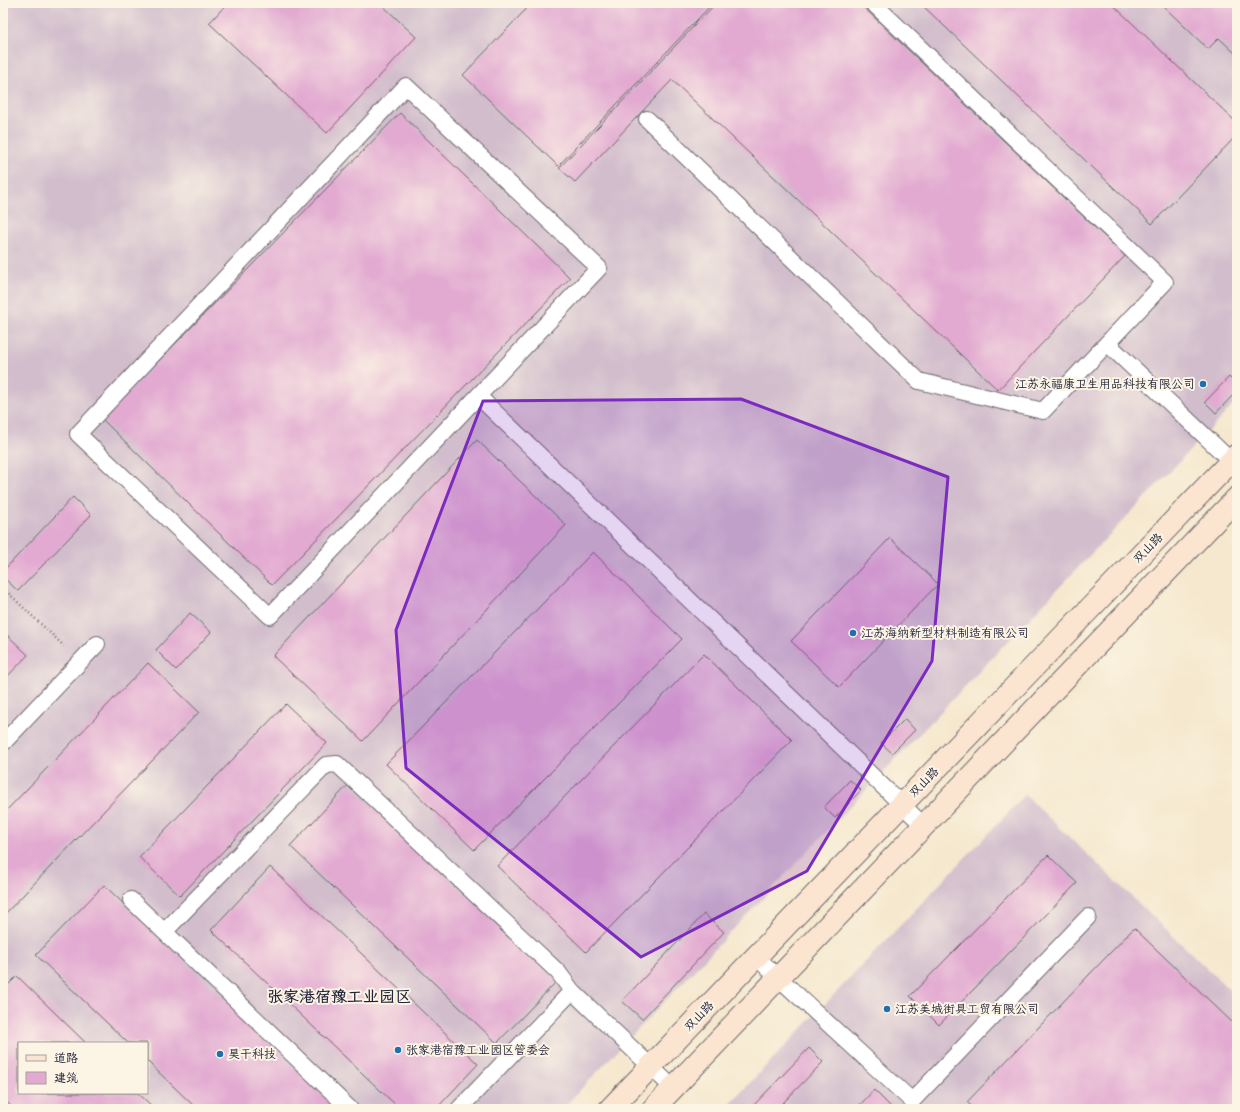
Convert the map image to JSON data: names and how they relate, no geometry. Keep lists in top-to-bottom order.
{
  "streets": {
    "street": ["双山路"]
  },
  "districts": ["张家港宿豫工业园区"],
  "places": [
    "江苏永福康卫生用品科技有限公司",
    "江苏海纳新型材料制造有限公司",
    "江苏美城街具工贸有限公司",
    "张家港宿豫工业园区管委会",
    "昊干科技"
  ],
  "legend": ["道路", "建筑"]
}
